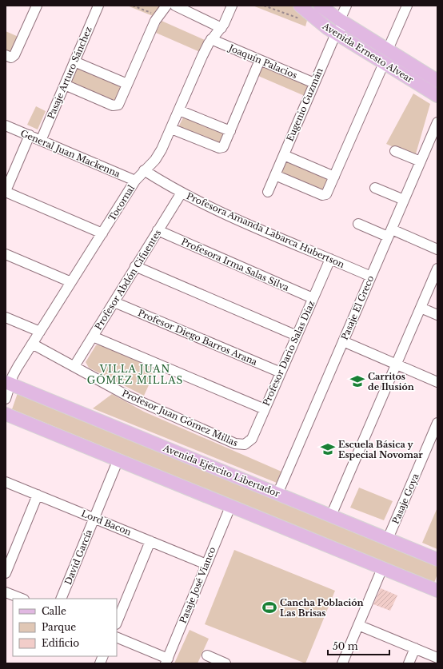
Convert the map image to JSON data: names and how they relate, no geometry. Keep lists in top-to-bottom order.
{
  "streets": {
    "main road": ["Avenida Ernesto Alvear", "Avenida Ejército Libertador"],
    "street": [
      "Joaquín Palacios",
      "Pasaje Arturo Sánchez",
      "Eugenio Guzmán",
      "General Juan Mackenna",
      "Tocornal",
      "Profesora Amanda Labarca Hubertson",
      "Profesora Irma Salas Silva",
      "Profesor Abdón Cifuentes",
      "Pasaje El Greco",
      "Profesor Diego Barros Arana",
      "Profesor Dario Salas Díaz",
      "Profesor Juan Gómez Millas",
      "Pasaje Goya",
      "Lord Bacon",
      "David García",
      "Pasaje José Vianco"
    ]
  },
  "crossings": [
    ["Avenida Ernesto Alvear", "Eugenio Guzmán"],
    ["Joaquín Palacios", "Eugenio Guzmán"],
    ["Joaquín Palacios", "Tocornal"],
    ["Pasaje Arturo Sánchez", "General Juan Mackenna"],
    ["General Juan Mackenna", "Tocornal"],
    ["Tocornal", "Profesora Amanda Labarca Hubertson"],
    ["Tocornal", "Profesor Juan Gómez Millas"],
    ["Tocornal", "Avenida Ejército Libertador"],
    ["Profesora Amanda Labarca Hubertson", "Profesor Abdón Cifuentes"],
    ["Profesora Amanda Labarca Hubertson", "Pasaje El Greco"],
    ["Profesora Amanda Labarca Hubertson", "Profesor Dario Salas Díaz"],
    ["Profesora Irma Salas Silva", "Profesor Abdón Cifuentes"],
    ["Profesora Irma Salas Silva", "Profesor Dario Salas Díaz"],
    ["Profesor Abdón Cifuentes", "Profesor Diego Barros Arana"],
    ["Profesor Abdón Cifuentes", "Profesor Juan Gómez Millas"],
    ["Pasaje El Greco", "Avenida Ejército Libertador"],
    ["Profesor Diego Barros Arana", "Profesor Dario Salas Díaz"],
    ["Profesor Dario Salas Díaz", "Profesor Juan Gómez Millas"],
    ["Avenida Ejército Libertador", "Pasaje Goya"],
    ["Lord Bacon", "David García"],
    ["Lord Bacon", "Pasaje José Vianco"]
  ],
  "districts": ["VILLA JUAN GÓMEZ MILLAS"],
  "places": {
    "school or university": ["Carritos de Ilusión", "Escuela Básica y Especial Novomar"],
    "sports": ["Cancha Población Las Brisas"]
  },
  "legend": ["Calle", "Parque", "Edificio"],
  "scale_bar": "50 m"
}
